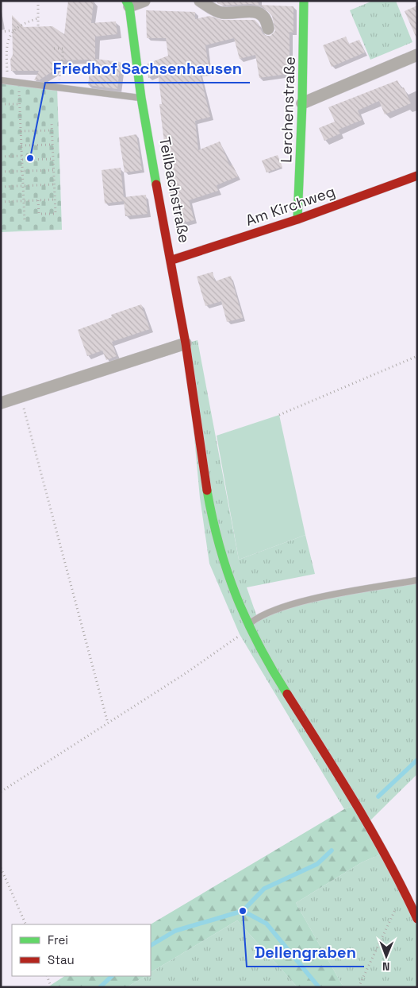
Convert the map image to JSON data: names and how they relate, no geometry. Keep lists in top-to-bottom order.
{
  "streets": {
    "street": ["Lerchenstraße", "Teilbachstraße", "Am Kirchweg"]
  },
  "crossings": [
    ["Lerchenstraße", "Am Kirchweg"],
    ["Teilbachstraße", "Am Kirchweg"]
  ],
  "places": ["Friedhof Sachsenhausen", "Dellengraben"],
  "legend": ["Frei", "Stau"],
  "north": "bottom"
}
